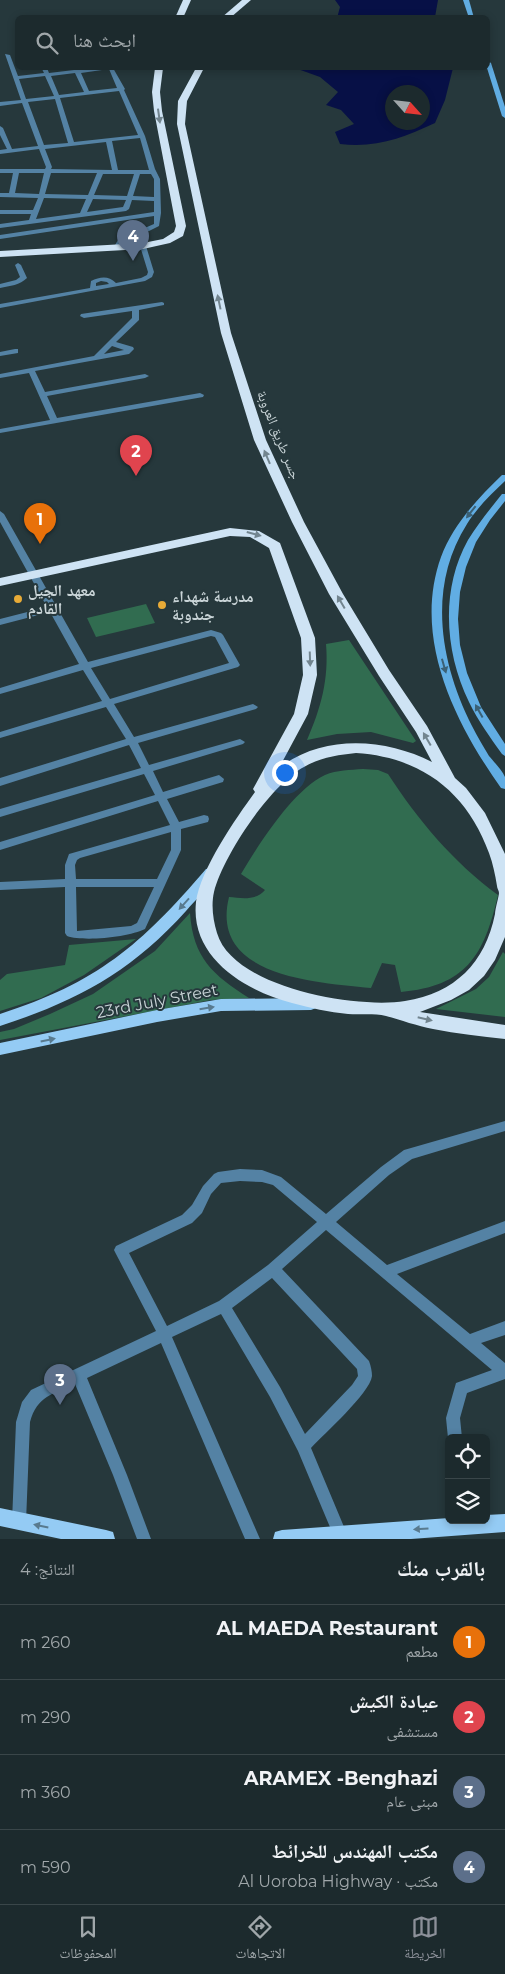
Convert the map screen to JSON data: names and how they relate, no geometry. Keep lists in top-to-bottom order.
{
  "streets": {
    "highway": ["جسر طريق العروبة"],
    "main road": ["23rd July Street"]
  },
  "one_way": ["جسر طريق العروبة"],
  "places": ["معهد الجيل القادم", "مدرسة شهداء جندوبة"],
  "north": "bottom right",
  "page": {
    "search": "ابحث هنا",
    "pins": [
      "4",
      "2",
      "1",
      "3"
    ],
    "heading": ["بالقرب منك", "النتائج: 4"],
    "list": [
      {
        "mark": "1",
        "name": "AL MAEDA Restaurant",
        "note": "مطعم",
        "value": "260 m"
      },
      {
        "mark": "2",
        "name": "عيادة الكيش",
        "note": "مستشفى",
        "value": "290 m"
      },
      {
        "mark": "3",
        "name": "ARAMEX -Benghazi",
        "note": "مبنى عام",
        "value": "360 m"
      },
      {
        "mark": "4",
        "name": "مكتب المهندس للخرائط",
        "note": "مكتب · Al Uoroba Highway",
        "value": "590 m"
      }
    ],
    "nav": ["الخريطة", "الاتجاهات", "المحفوظات"]
  }
}
